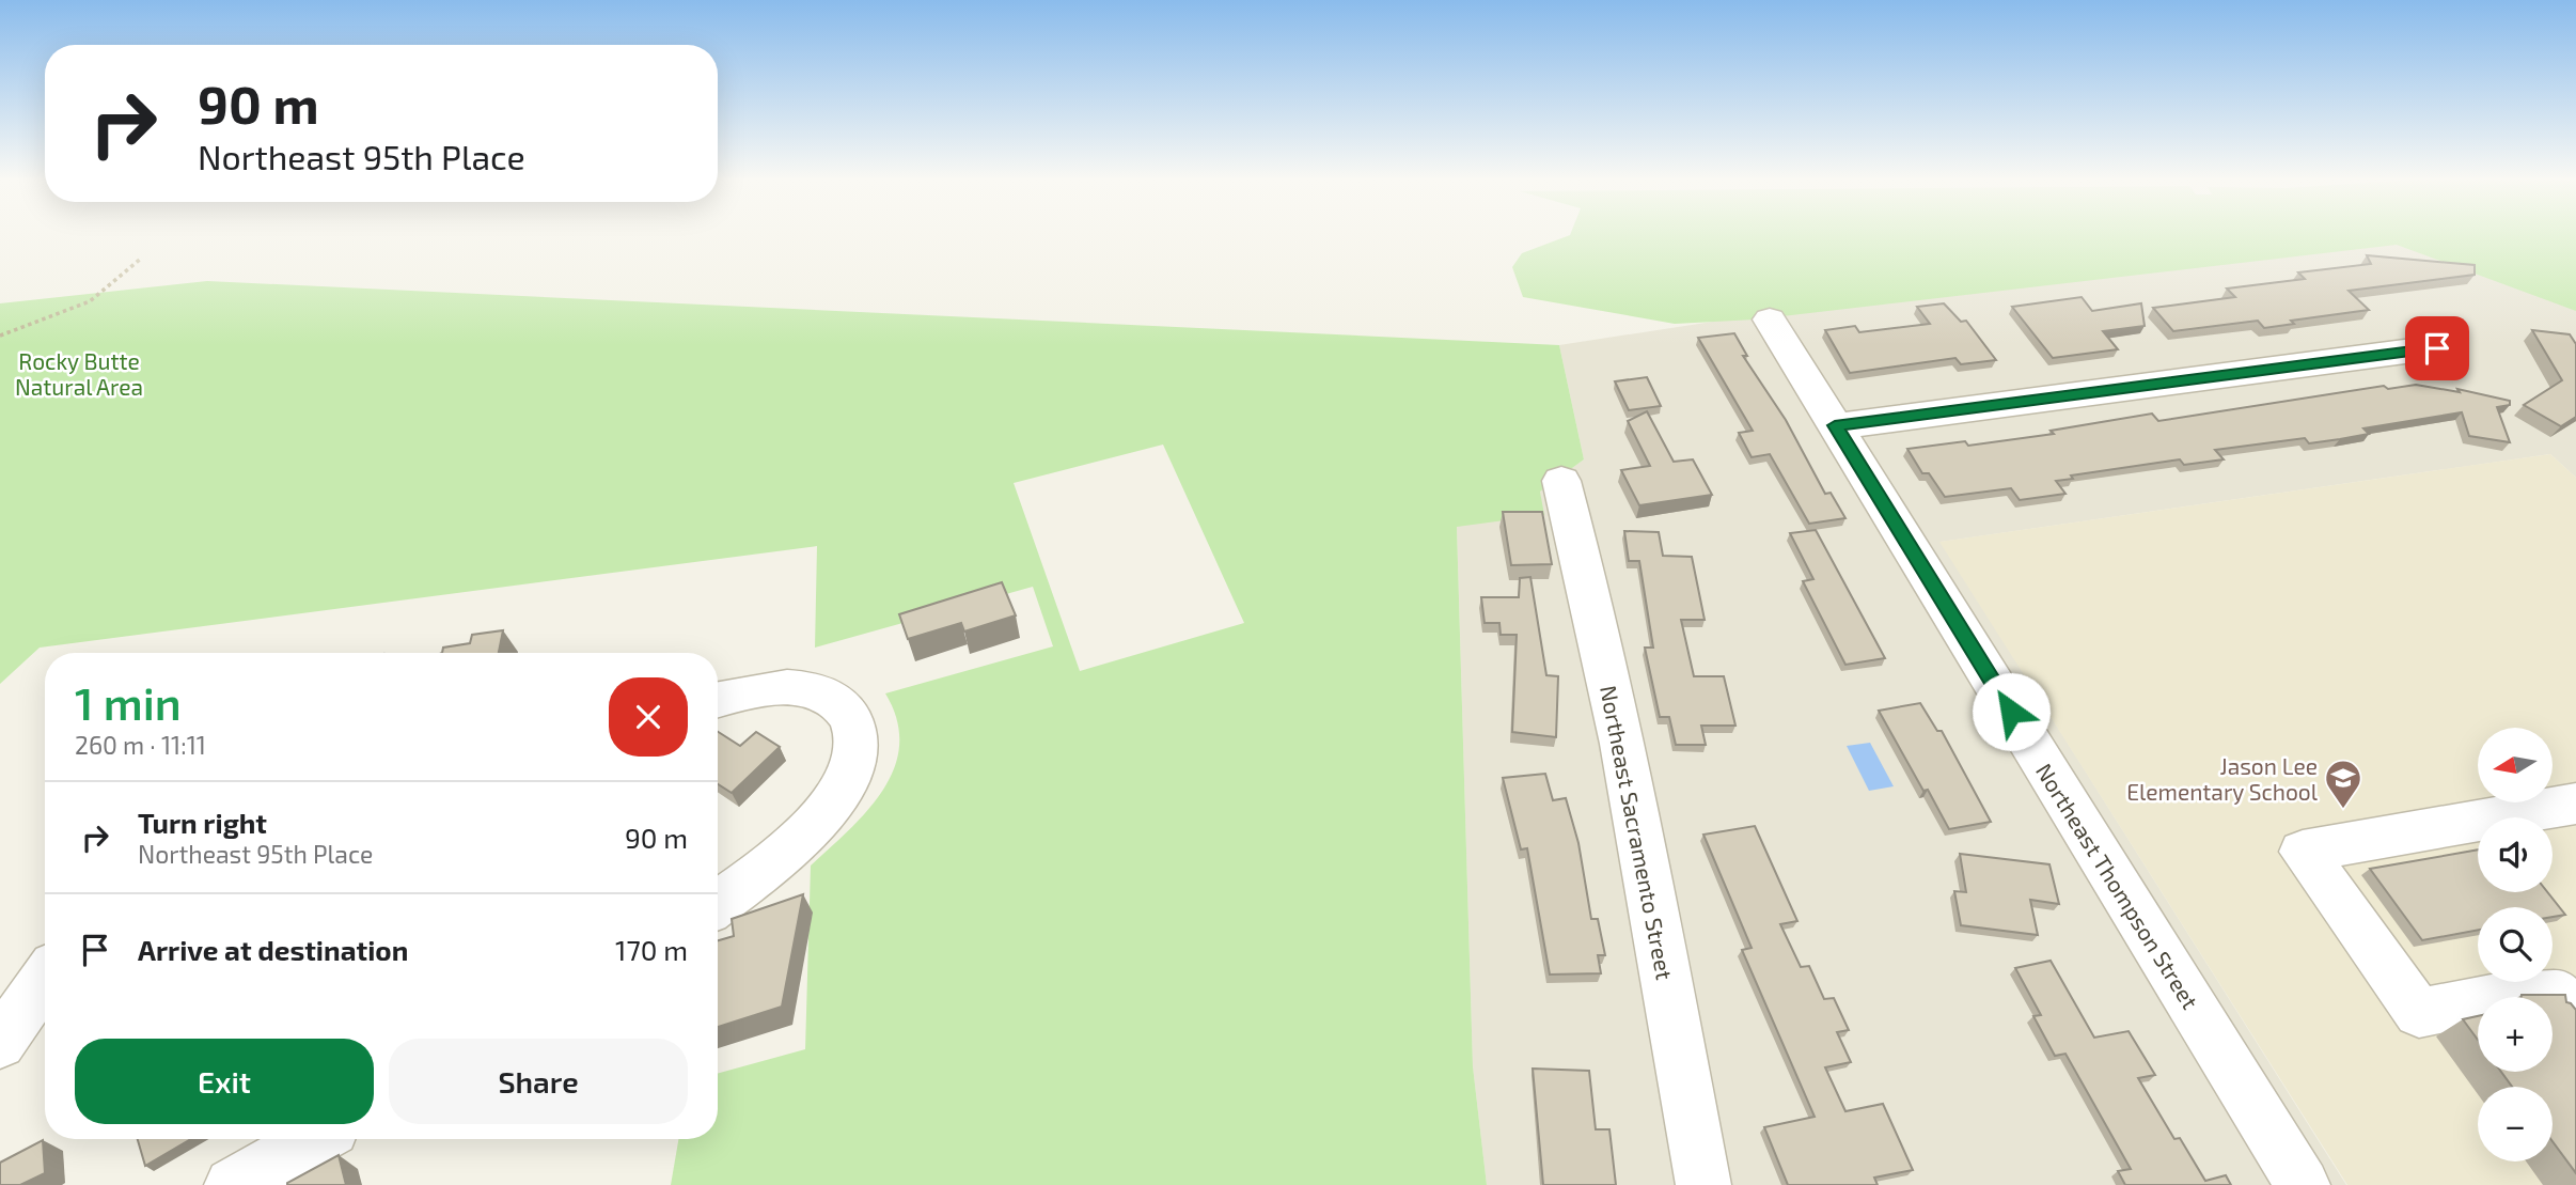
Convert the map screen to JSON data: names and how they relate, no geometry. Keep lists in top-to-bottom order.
{
  "streets": {
    "street": ["Northeast Sacramento Street", "Northeast Thompson Street"]
  },
  "parks": ["Rocky Butte Natural Area"],
  "places": {
    "school or university": ["Jason Lee Elementary School"]
  },
  "north": "left",
  "page": {
    "turn": ["90 m", "Northeast 95th Place"],
    "heading": ["1 min", "260 m · 11:11"],
    "map_buttons": ["+", "−"],
    "list": [
      {
        "name": "Turn right",
        "note": "Northeast 95th Place",
        "value": "90 m"
      },
      {
        "name": "Arrive at destination",
        "value": "170 m"
      }
    ],
    "buttons": ["Exit", "Share"]
  }
}
